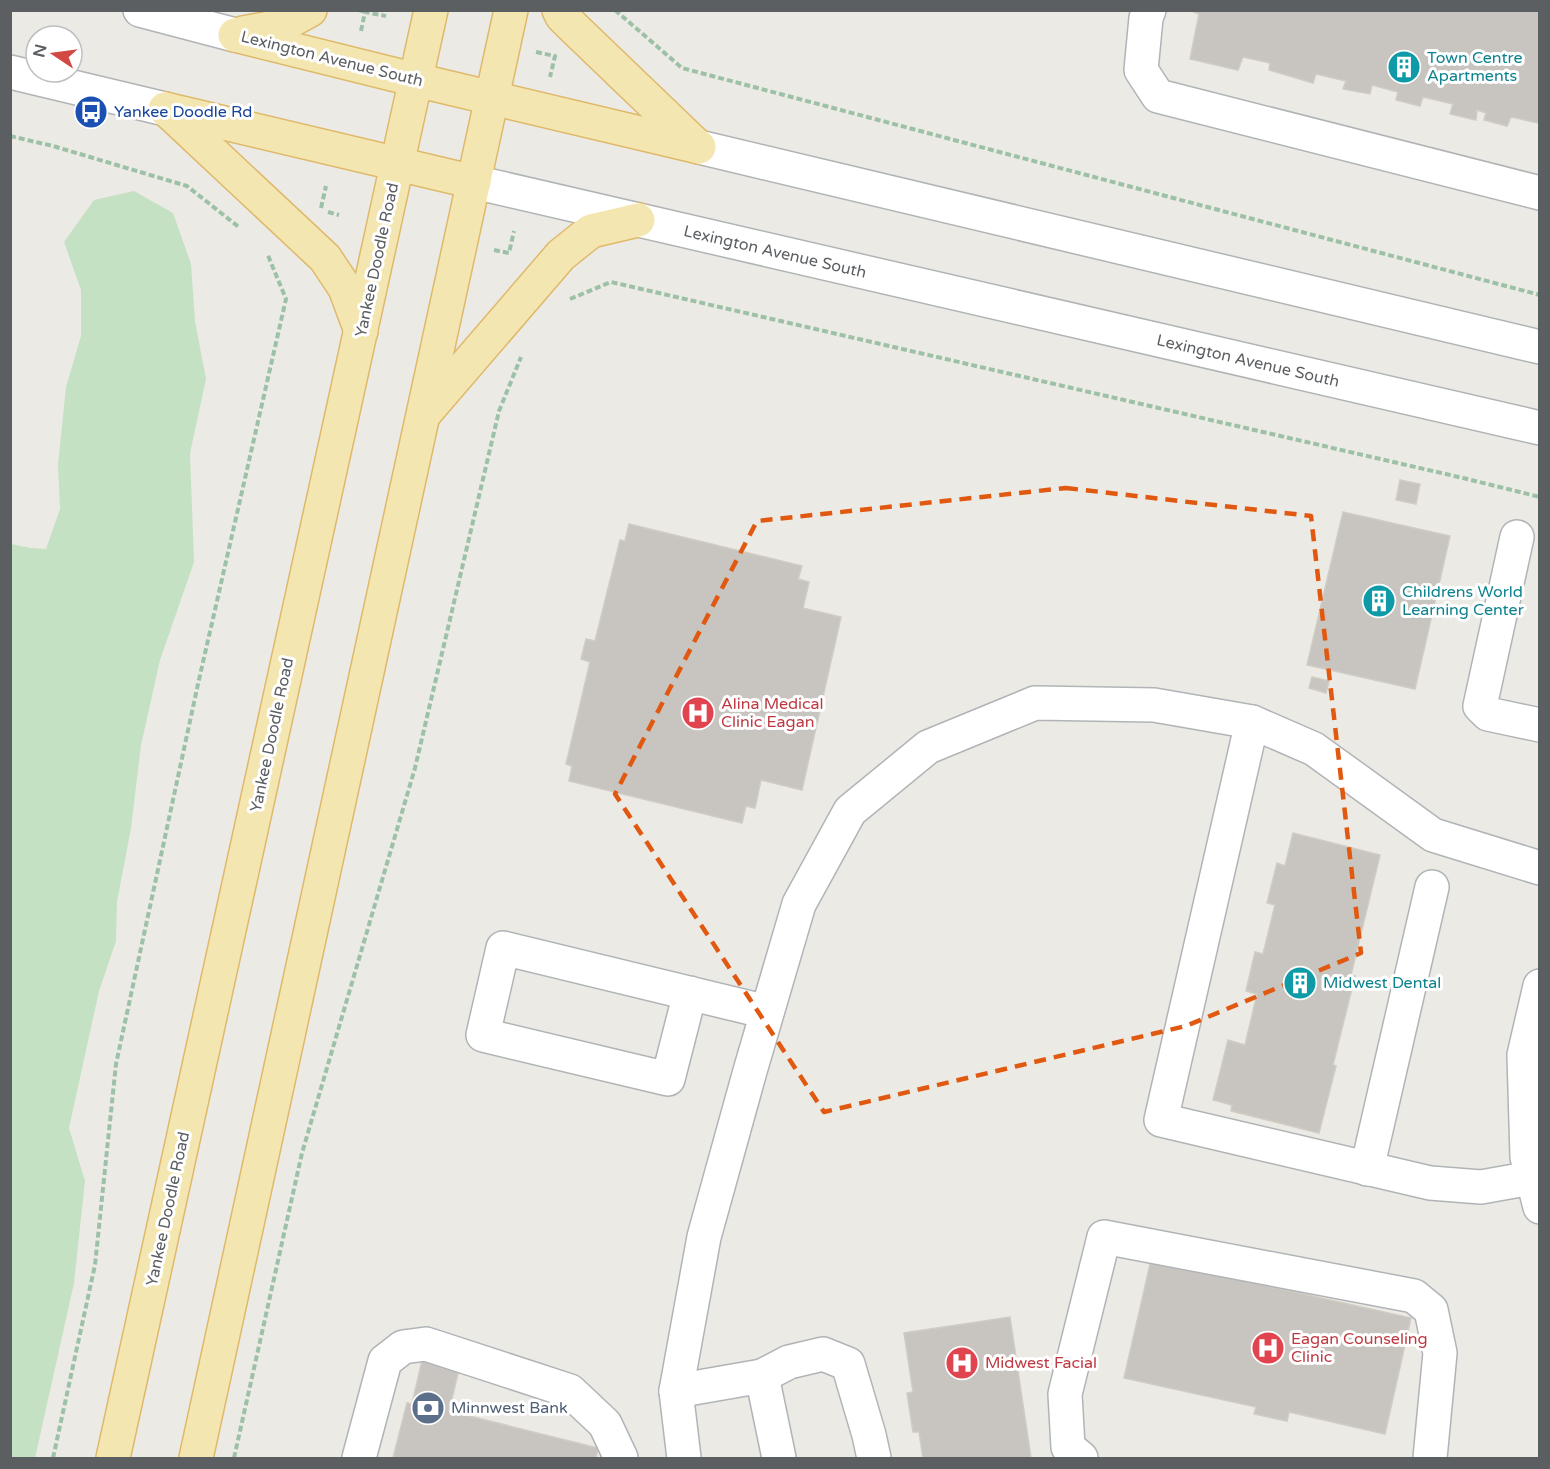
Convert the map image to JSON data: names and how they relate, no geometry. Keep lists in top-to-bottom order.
{
  "streets": {
    "main road": ["Lexington Avenue South", "Yankee Doodle Road"]
  },
  "crossings": [
    ["Lexington Avenue South", "Yankee Doodle Road"]
  ],
  "places": {
    "building": ["Town Centre Apartments", "Childrens World Learning Center", "Midwest Dental"],
    "bus stop": ["Yankee Doodle Rd"],
    "hospital": ["Alina Medical Clinic Eagan", "Eagan Counseling Clinic", "Midwest Facial"],
    "bank": ["Minnwest Bank"]
  },
  "north": "left"
}
